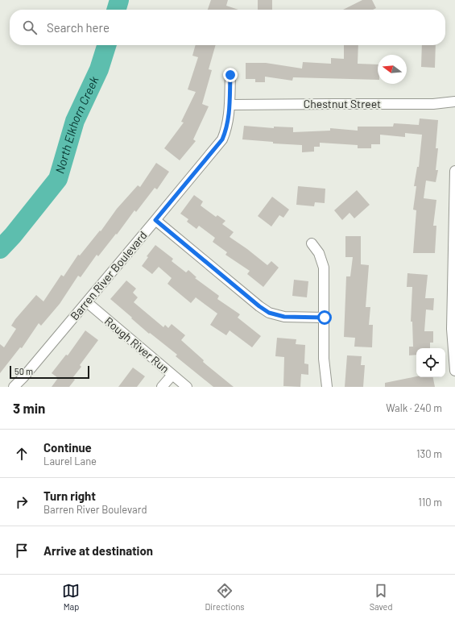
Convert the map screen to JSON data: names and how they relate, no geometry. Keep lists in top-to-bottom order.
{
  "streets": {
    "street": ["Chestnut Street", "Barren River Boulevard", "Rough River Run"]
  },
  "crossings": [
    ["Chestnut Street", "Barren River Boulevard"],
    ["Barren River Boulevard", "Rough River Run"]
  ],
  "water": ["North Elkhorn Creek"],
  "scale_bar": "50 m",
  "north": "left",
  "page": {
    "search": "Search here",
    "scale": "50 m",
    "heading": ["3 min", "Walk · 240 m"],
    "list": [
      ["Continue", "Laurel Lane", "130 m"],
      ["Turn right", "Barren River Boulevard", "110 m"],
      "Arrive at destination"
    ],
    "nav": ["Map", "Directions", "Saved"]
  }
}
